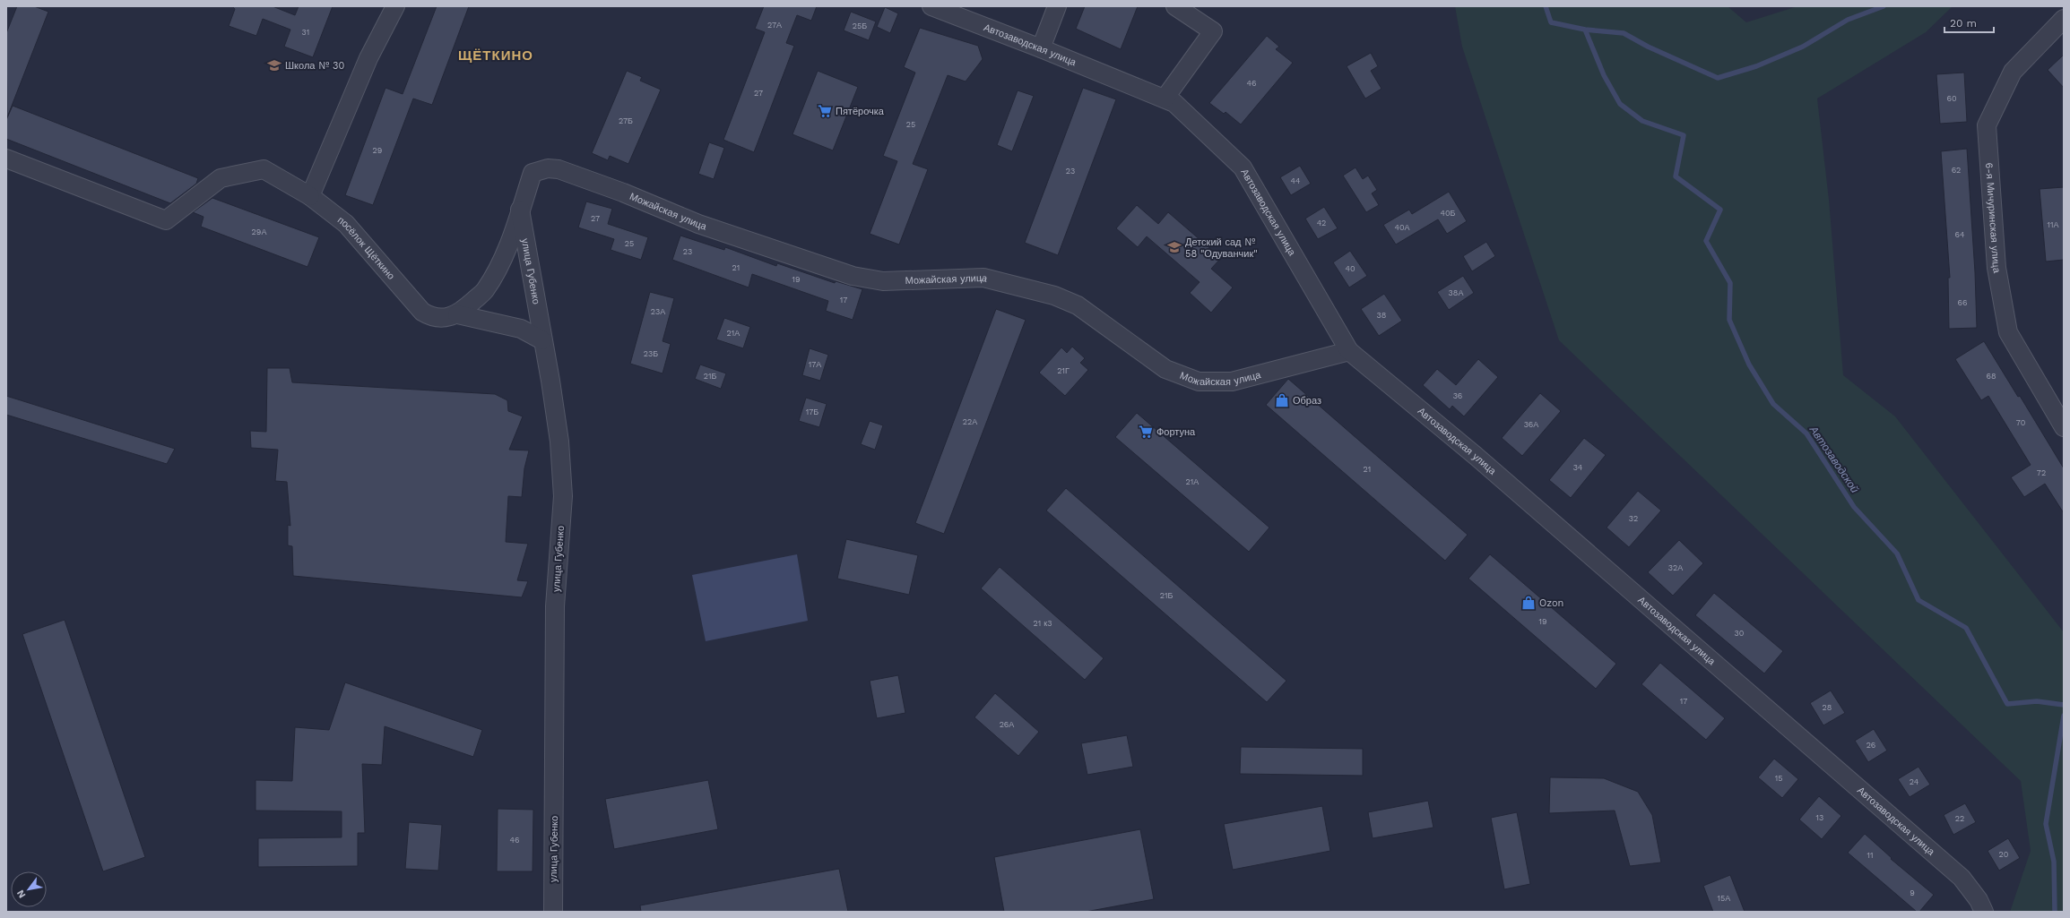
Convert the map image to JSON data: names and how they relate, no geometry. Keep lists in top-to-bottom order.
{
  "streets": {
    "street": [
      "Автозаводская улица",
      "Можайская улица",
      "6-я Мичуринская улица",
      "посёлок Щёткино",
      "улица Губенко"
    ]
  },
  "crossings": [
    ["Автозаводская улица", "Можайская улица"],
    ["Можайская улица", "улица Губенко"]
  ],
  "districts": ["ЩЁТКИНО"],
  "water": ["Автозаводской"],
  "places": {
    "school or university": ["Школа № 30", "Детский сад № 58 \"Одуванчик\""],
    "supermarket": ["Пятёрочка", "Фортуна"],
    "shop": ["Образ", "Ozon"]
  },
  "house_numbers": [
    "27А",
    "25Б",
    "31",
    "46",
    "27",
    "60",
    "27Б",
    "25",
    "29",
    "62",
    "23",
    "44",
    "40Б",
    "27",
    "42",
    "11А",
    "40А",
    "29А",
    "64",
    "25",
    "23",
    "21",
    "40",
    "19",
    "38А",
    "17",
    "66",
    "23А",
    "38",
    "21А",
    "23Б",
    "17А",
    "21Г",
    "21Б",
    "68",
    "36",
    "17Б",
    "22А",
    "70",
    "36А",
    "34",
    "21",
    "72",
    "21А",
    "32",
    "32А",
    "21Б",
    "19",
    "21 к3",
    "30",
    "17",
    "28",
    "26А",
    "26",
    "15",
    "24",
    "13",
    "22",
    "46",
    "20",
    "11",
    "9",
    "15А"
  ],
  "scale_bar": "20 m",
  "north": "bottom left"
}
